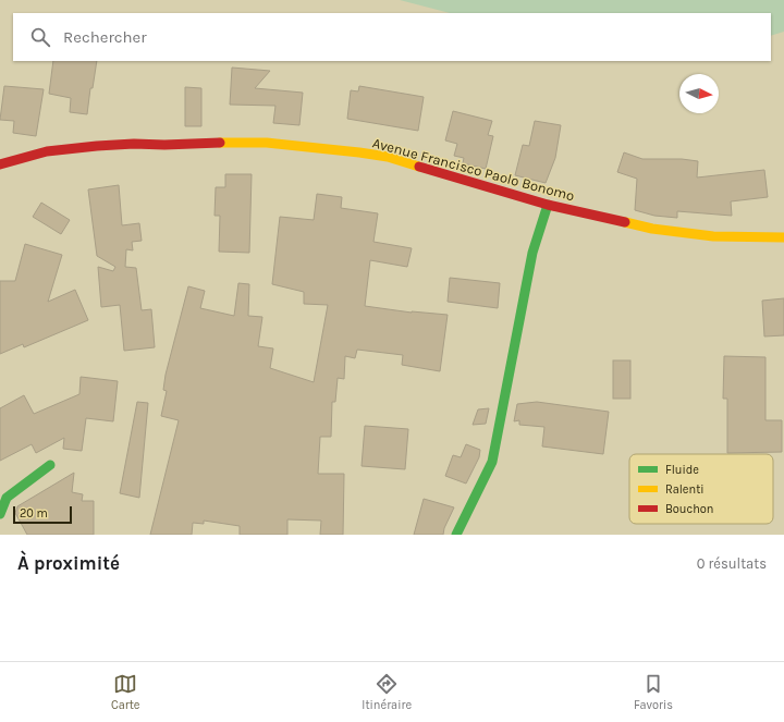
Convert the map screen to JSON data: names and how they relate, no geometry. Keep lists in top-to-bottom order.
{
  "streets": {
    "street": ["Avenue Francisco Paolo Bonomo"]
  },
  "legend": ["Fluide", "Ralenti", "Bouchon"],
  "scale_bar": "20 m",
  "north": "right",
  "page": {
    "search": "Rechercher",
    "scale": "20 m",
    "heading": ["À proximité", "0 résultats"],
    "nav": ["Carte", "Itinéraire", "Favoris"]
  }
}
